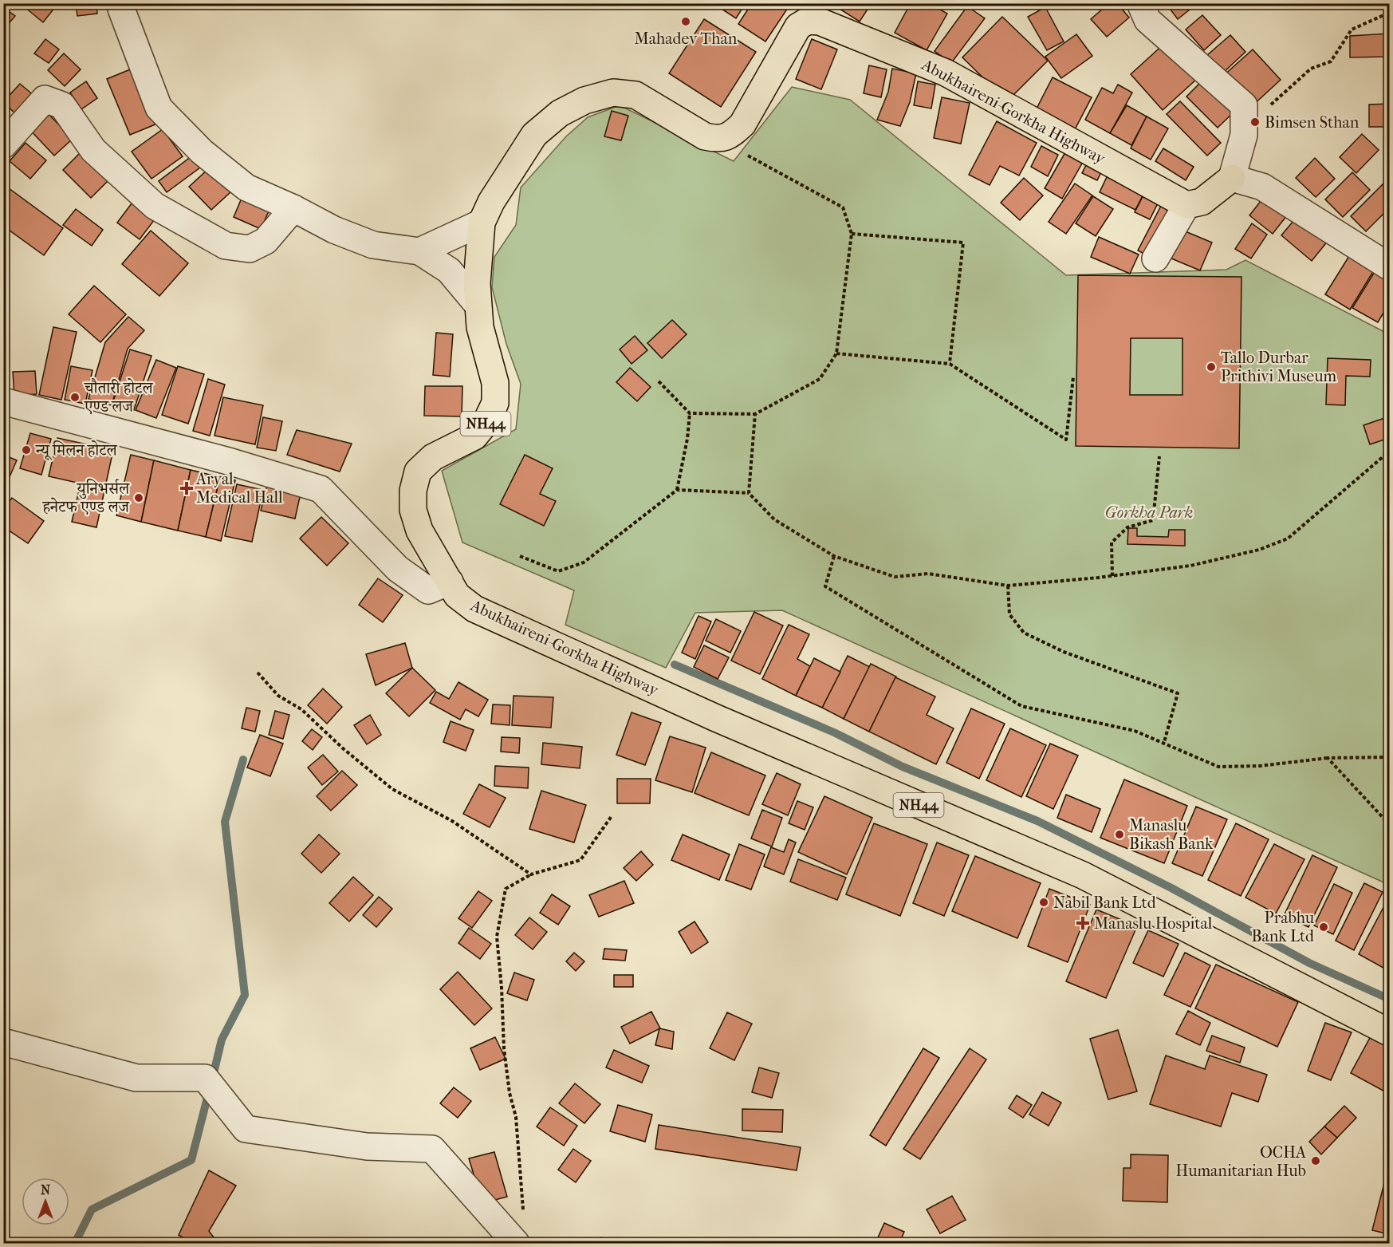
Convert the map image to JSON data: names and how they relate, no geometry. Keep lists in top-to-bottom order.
{
  "streets": {
    "main road": ["Abukhaireni-Gorkha Highway", "NH44"]
  },
  "parks": ["Gorkha Park"],
  "places": {
    "other": [
      "Mahadev Than",
      "Bimsen Sthan",
      "Tallo Durbar Prithivi Museum",
      "चौतारी होटल एण्ड लज",
      "न्यू मिलन होटल",
      "युनिभर्सल हनेटफ एण्ड लज",
      "Manaslu Bikash Bank",
      "Nabil Bank Ltd",
      "Prabhu Bank Ltd",
      "OCHA Humanitarian Hub"
    ],
    "health": ["Aryal Medical Hall", "Manaslu Hospital"]
  },
  "north": "top"
}
